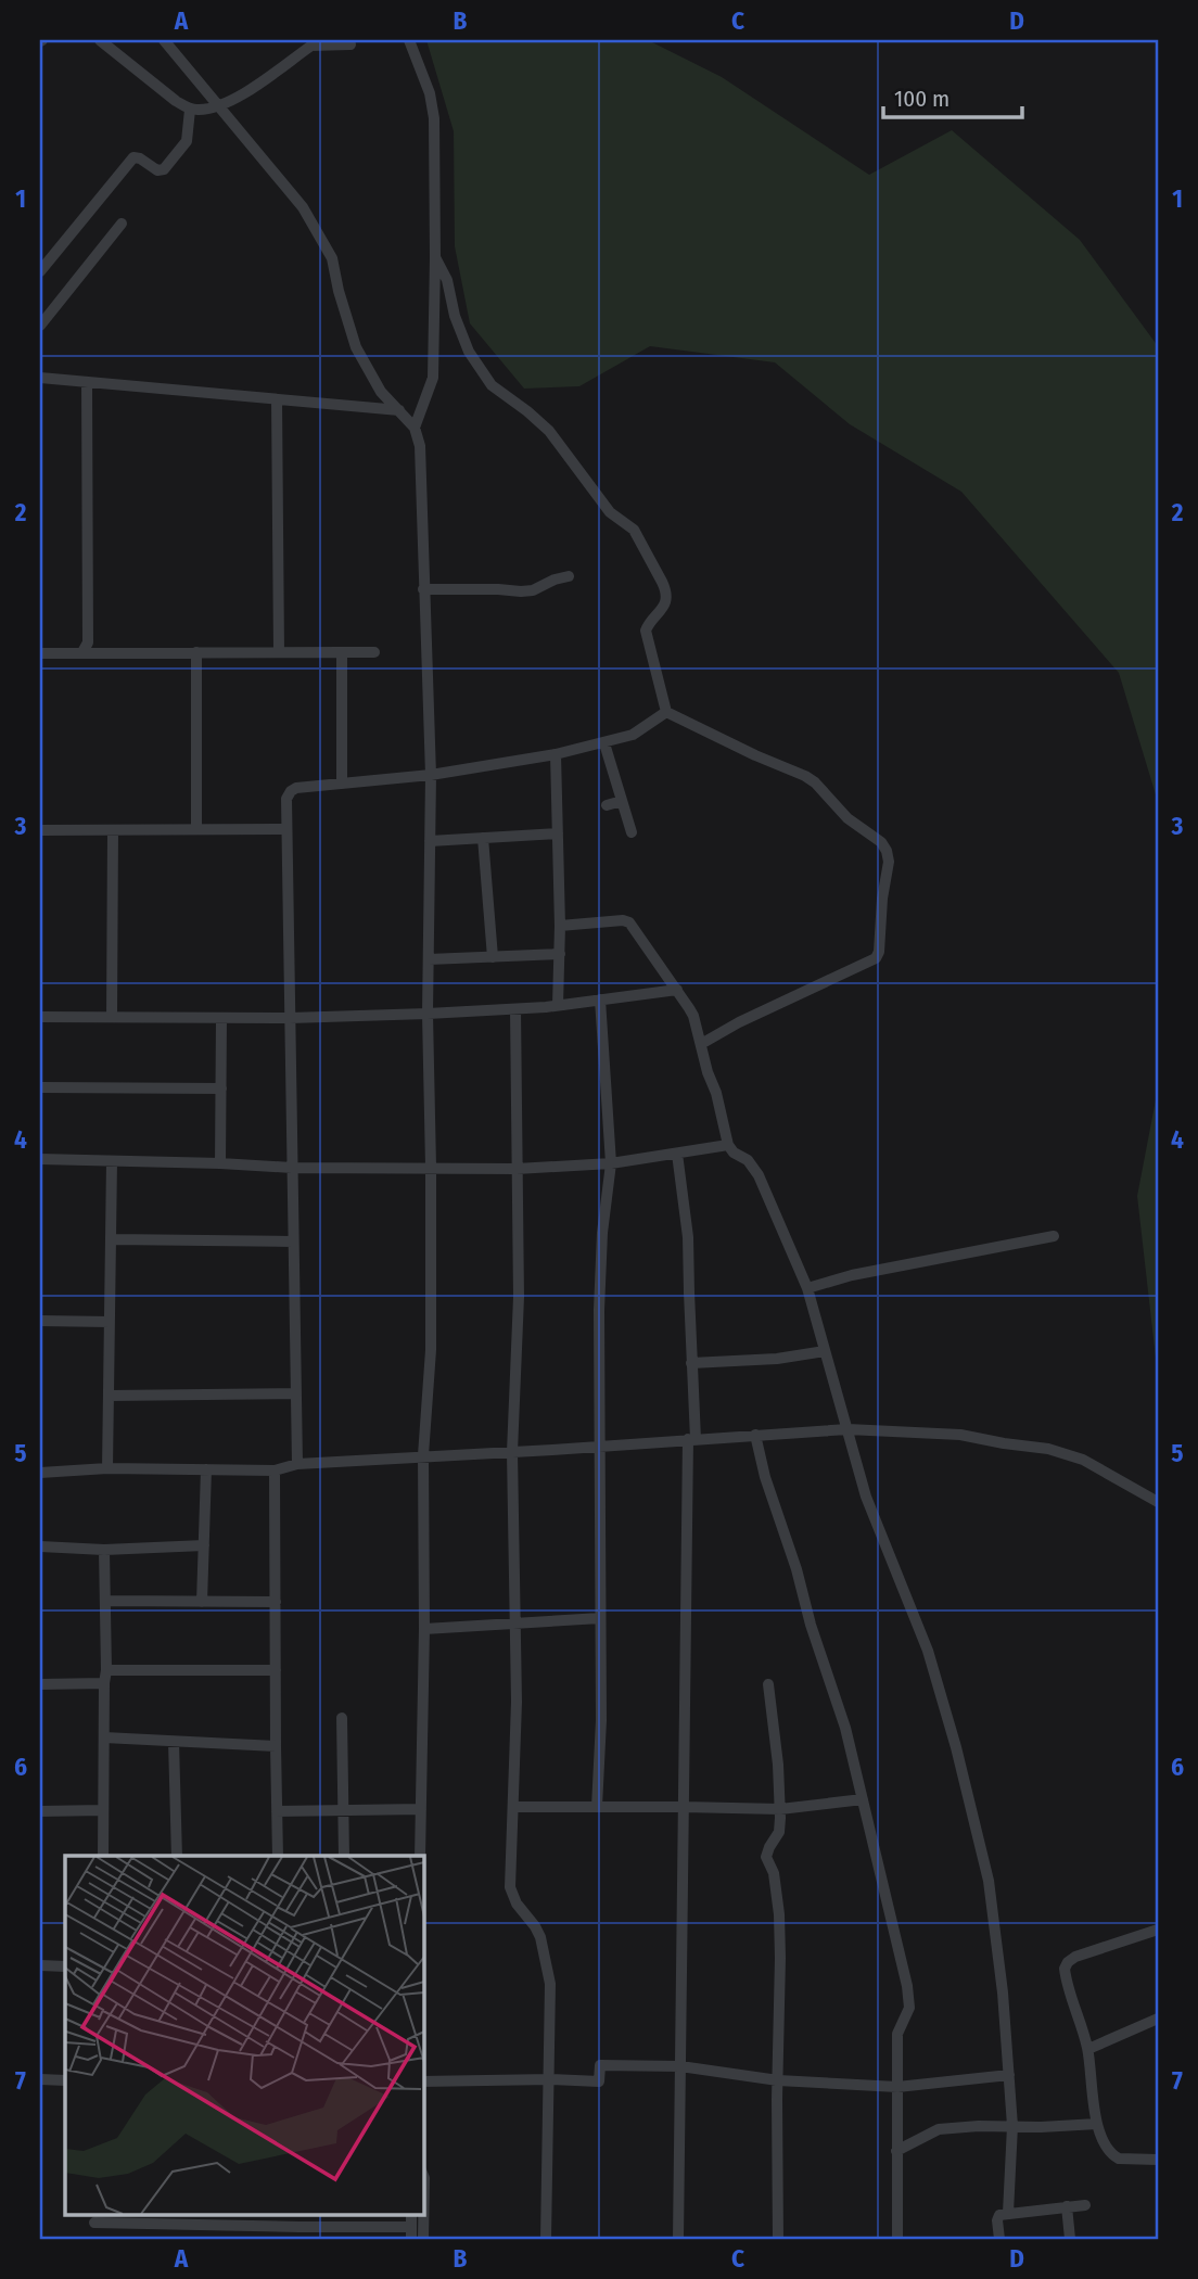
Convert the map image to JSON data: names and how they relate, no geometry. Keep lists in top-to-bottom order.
{
  "scale_bar": "100 m",
  "grid": {
    "columns": [
      "A",
      "B",
      "C",
      "D"
    ],
    "rows": [
      "1",
      "2",
      "3",
      "4",
      "5",
      "6",
      "7"
    ]
  }
}
